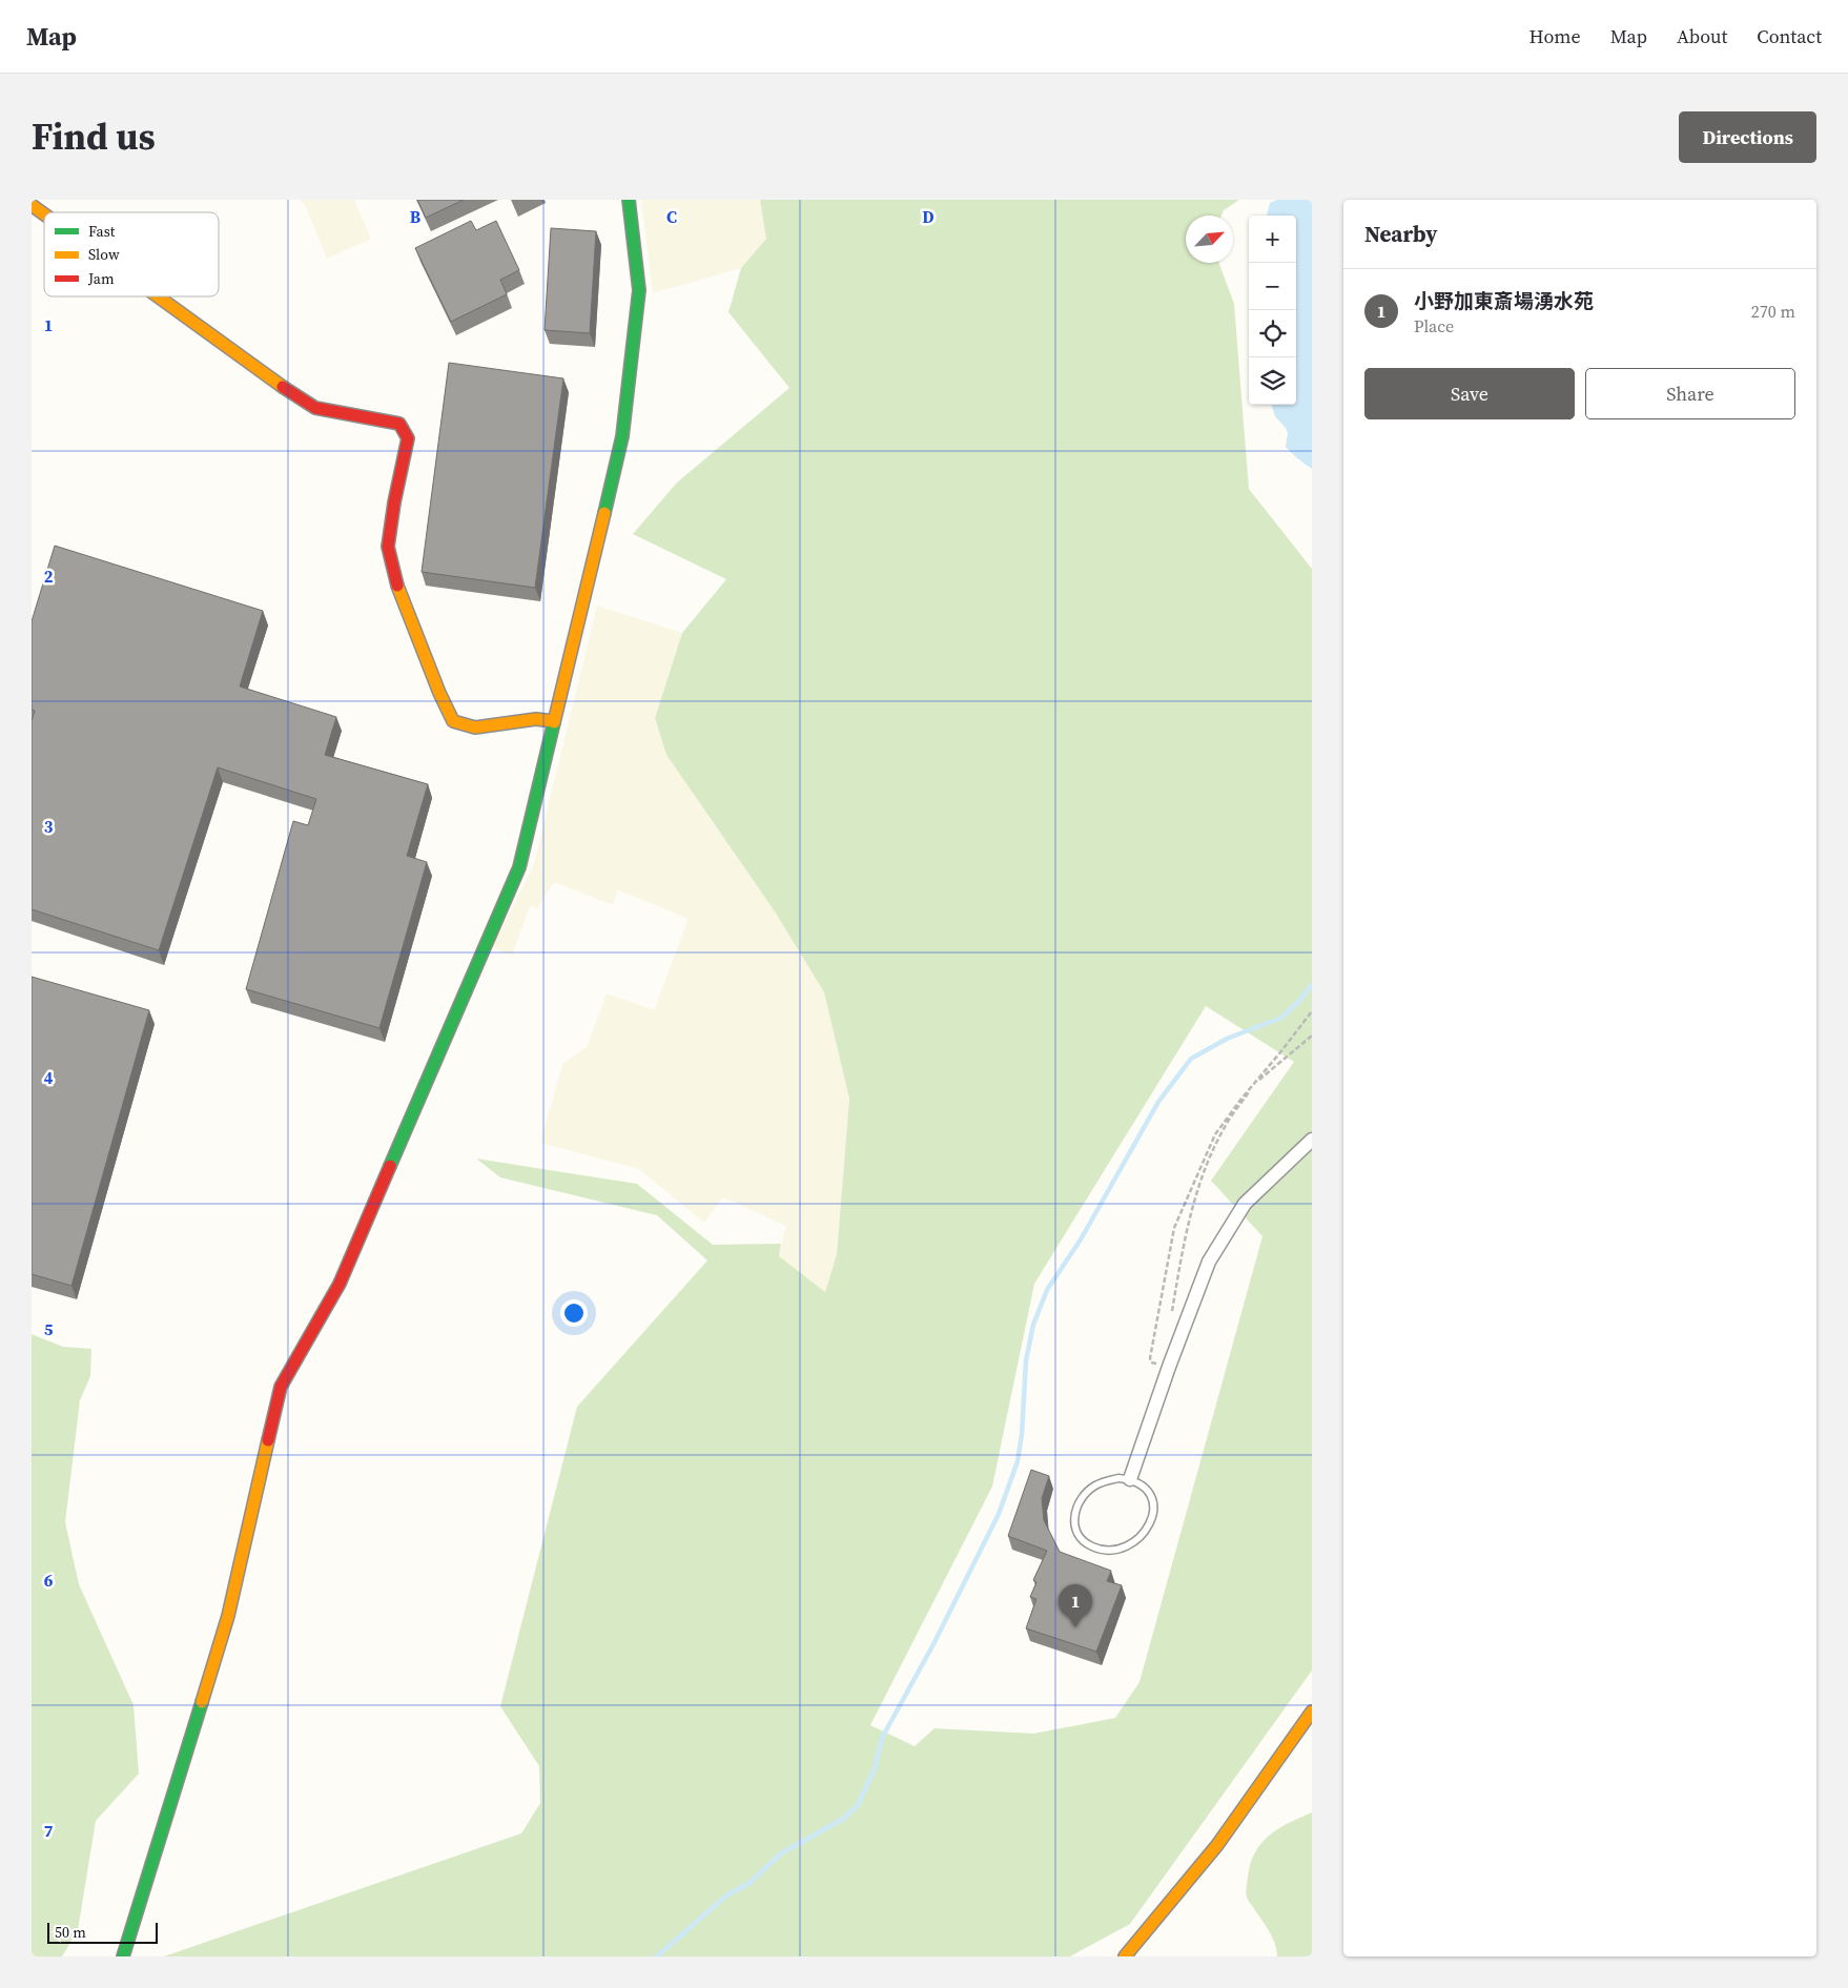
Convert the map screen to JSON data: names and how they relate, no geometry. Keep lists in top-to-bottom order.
{
  "legend": ["Fast", "Slow", "Jam"],
  "scale_bar": "50 m",
  "north": "top right",
  "page": {
    "header": "Map",
    "nav": [
      "Home",
      "Map",
      "About",
      "Contact"
    ],
    "title": "Find us",
    "buttons": [
      "Directions",
      ["Save", "Share"]
    ],
    "heading": "Nearby",
    "map_buttons": ["+", "−"],
    "list": [
      {
        "mark": "1",
        "name": "小野加東斎場湧水苑",
        "note": "Place",
        "value": "270 m"
      }
    ],
    "pins": "1",
    "scale": "50 m"
  },
  "grid": {
    "columns": ["B", "C", "D"],
    "rows": [
      "1",
      "2",
      "3",
      "4",
      "5",
      "6",
      "7"
    ]
  }
}
